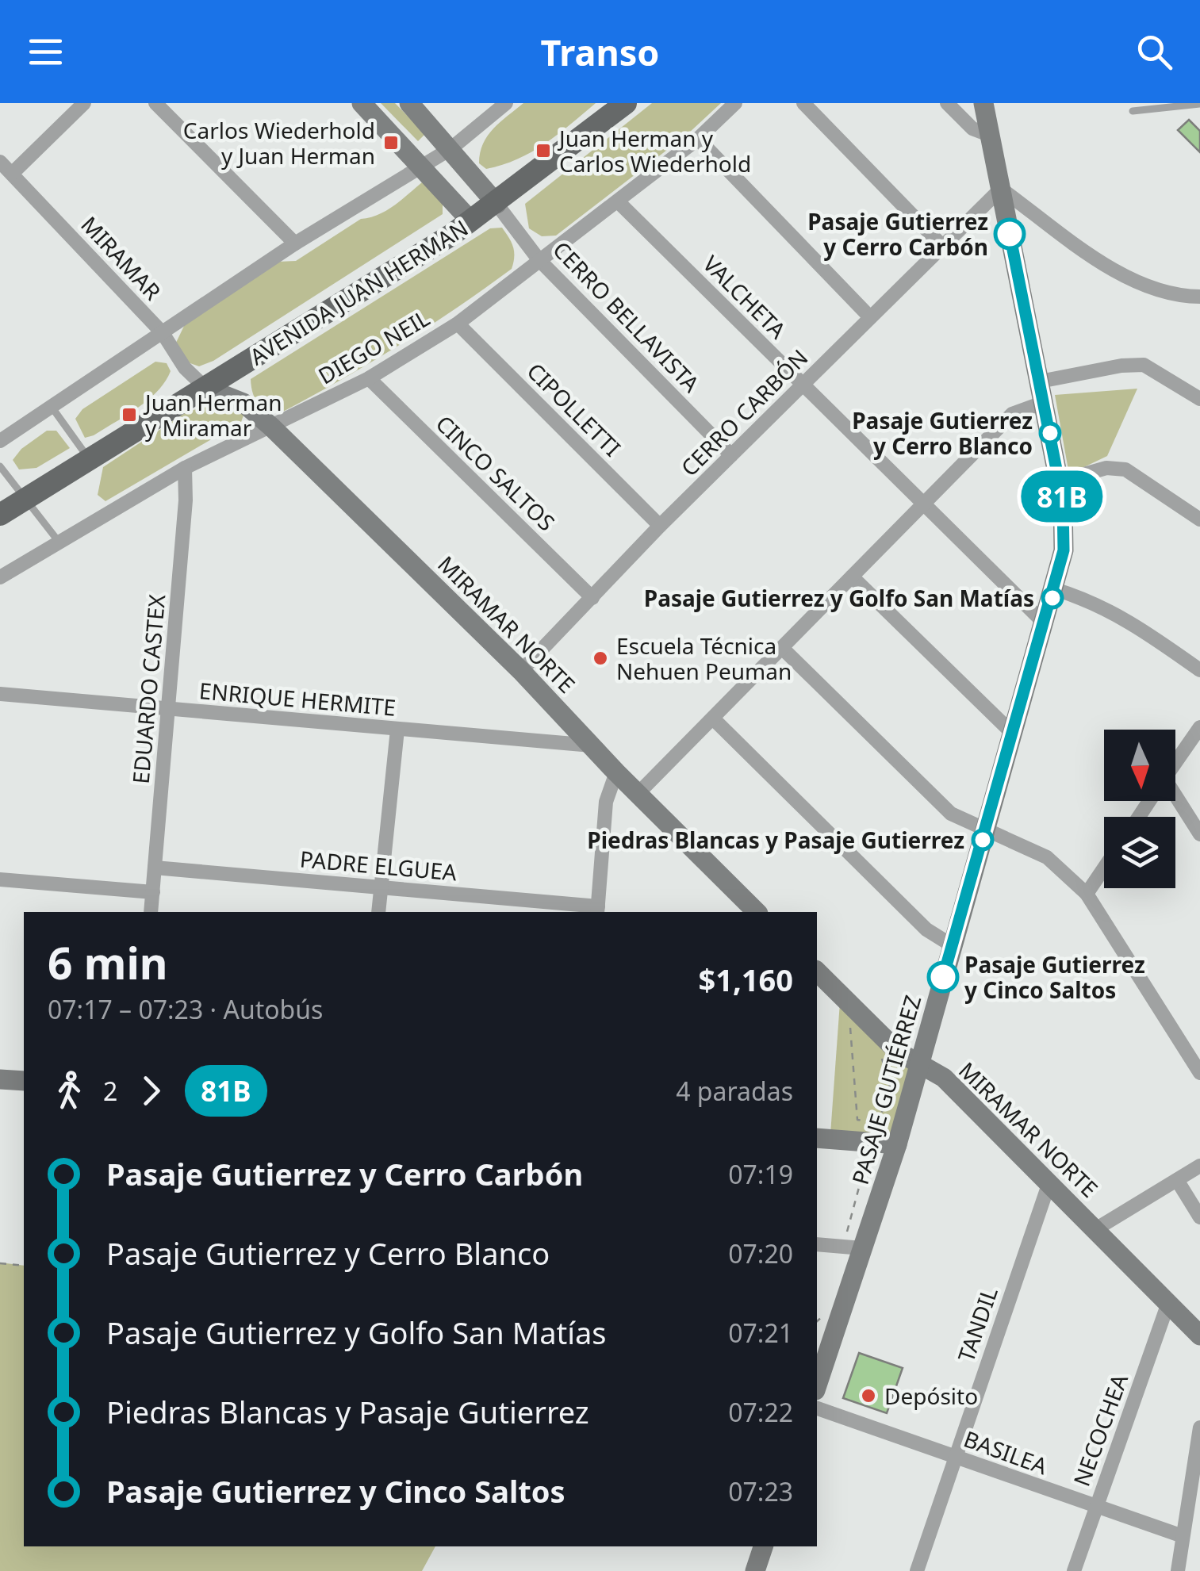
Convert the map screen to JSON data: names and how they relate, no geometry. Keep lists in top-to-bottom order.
{
  "streets": {
    "main road": ["AVENIDA JUAN HERMAN"],
    "street": [
      "MIRAMAR",
      "VALCHETA",
      "CERRO BELLAVISTA",
      "DIEGO NEIL",
      "CIPOLLETTI",
      "CERRO CARBÓN",
      "CINCO SALTOS",
      "MIRAMAR NORTE",
      "EDUARDO CASTEX",
      "ENRIQUE HERMITE",
      "PADRE ELGUEA",
      "PASAJE GUTIÉRREZ",
      "TANDIL",
      "NECOCHEA",
      "BASILEA"
    ]
  },
  "crossings": [
    ["MIRAMAR", "AVENIDA JUAN HERMAN"],
    ["MIRAMAR", "MIRAMAR NORTE"],
    ["AVENIDA JUAN HERMAN", "CERRO BELLAVISTA"],
    ["AVENIDA JUAN HERMAN", "MIRAMAR NORTE"],
    ["VALCHETA", "DIEGO NEIL"],
    ["VALCHETA", "CERRO CARBÓN"],
    ["VALCHETA", "PASAJE GUTIÉRREZ"],
    ["CERRO BELLAVISTA", "DIEGO NEIL"],
    ["CERRO BELLAVISTA", "CERRO CARBÓN"],
    ["DIEGO NEIL", "CIPOLLETTI"],
    ["DIEGO NEIL", "CINCO SALTOS"],
    ["DIEGO NEIL", "MIRAMAR NORTE"],
    ["DIEGO NEIL", "EDUARDO CASTEX"],
    ["CIPOLLETTI", "CERRO CARBÓN"],
    ["CERRO CARBÓN", "CINCO SALTOS"],
    ["CERRO CARBÓN", "MIRAMAR NORTE"],
    ["CERRO CARBÓN", "PASAJE GUTIÉRREZ"],
    ["MIRAMAR NORTE", "ENRIQUE HERMITE"],
    ["MIRAMAR NORTE", "PASAJE GUTIÉRREZ"],
    ["MIRAMAR NORTE", "TANDIL"],
    ["MIRAMAR NORTE", "NECOCHEA"],
    ["EDUARDO CASTEX", "ENRIQUE HERMITE"],
    ["EDUARDO CASTEX", "PADRE ELGUEA"],
    ["TANDIL", "BASILEA"],
    ["NECOCHEA", "BASILEA"]
  ],
  "places": {
    "transit": ["Carlos Wiederhold y Juan Herman", "Juan Herman y Carlos Wiederhold", "Juan Herman y Miramar"],
    "other": [
      "Pasaje Gutierrez y Cerro Carbón",
      "Pasaje Gutierrez y Cerro Blanco",
      "Pasaje Gutierrez y Golfo San Matías",
      "Escuela Técnica Nehuen Peuman",
      "Piedras Blancas y Pasaje Gutierrez",
      "Pasaje Gutierrez y Cinco Saltos",
      "Depósito"
    ]
  },
  "lines": ["bus line 81B"],
  "north": "bottom",
  "page": {
    "header": "Transo",
    "on_map": "81B",
    "heading": ["6 min", "07:17 – 07:23 · Autobús", "$1,160"],
    "legs": ["2", "81B", "4 paradas"],
    "list": [
      {
        "name": "Pasaje Gutierrez y Cerro Carbón",
        "value": "07:19"
      },
      {
        "name": "Pasaje Gutierrez y Cerro Blanco",
        "value": "07:20"
      },
      {
        "name": "Pasaje Gutierrez y Golfo San Matías",
        "value": "07:21"
      },
      {
        "name": "Piedras Blancas y Pasaje Gutierrez",
        "value": "07:22"
      },
      {
        "name": "Pasaje Gutierrez y Cinco Saltos",
        "value": "07:23"
      }
    ]
  }
}
